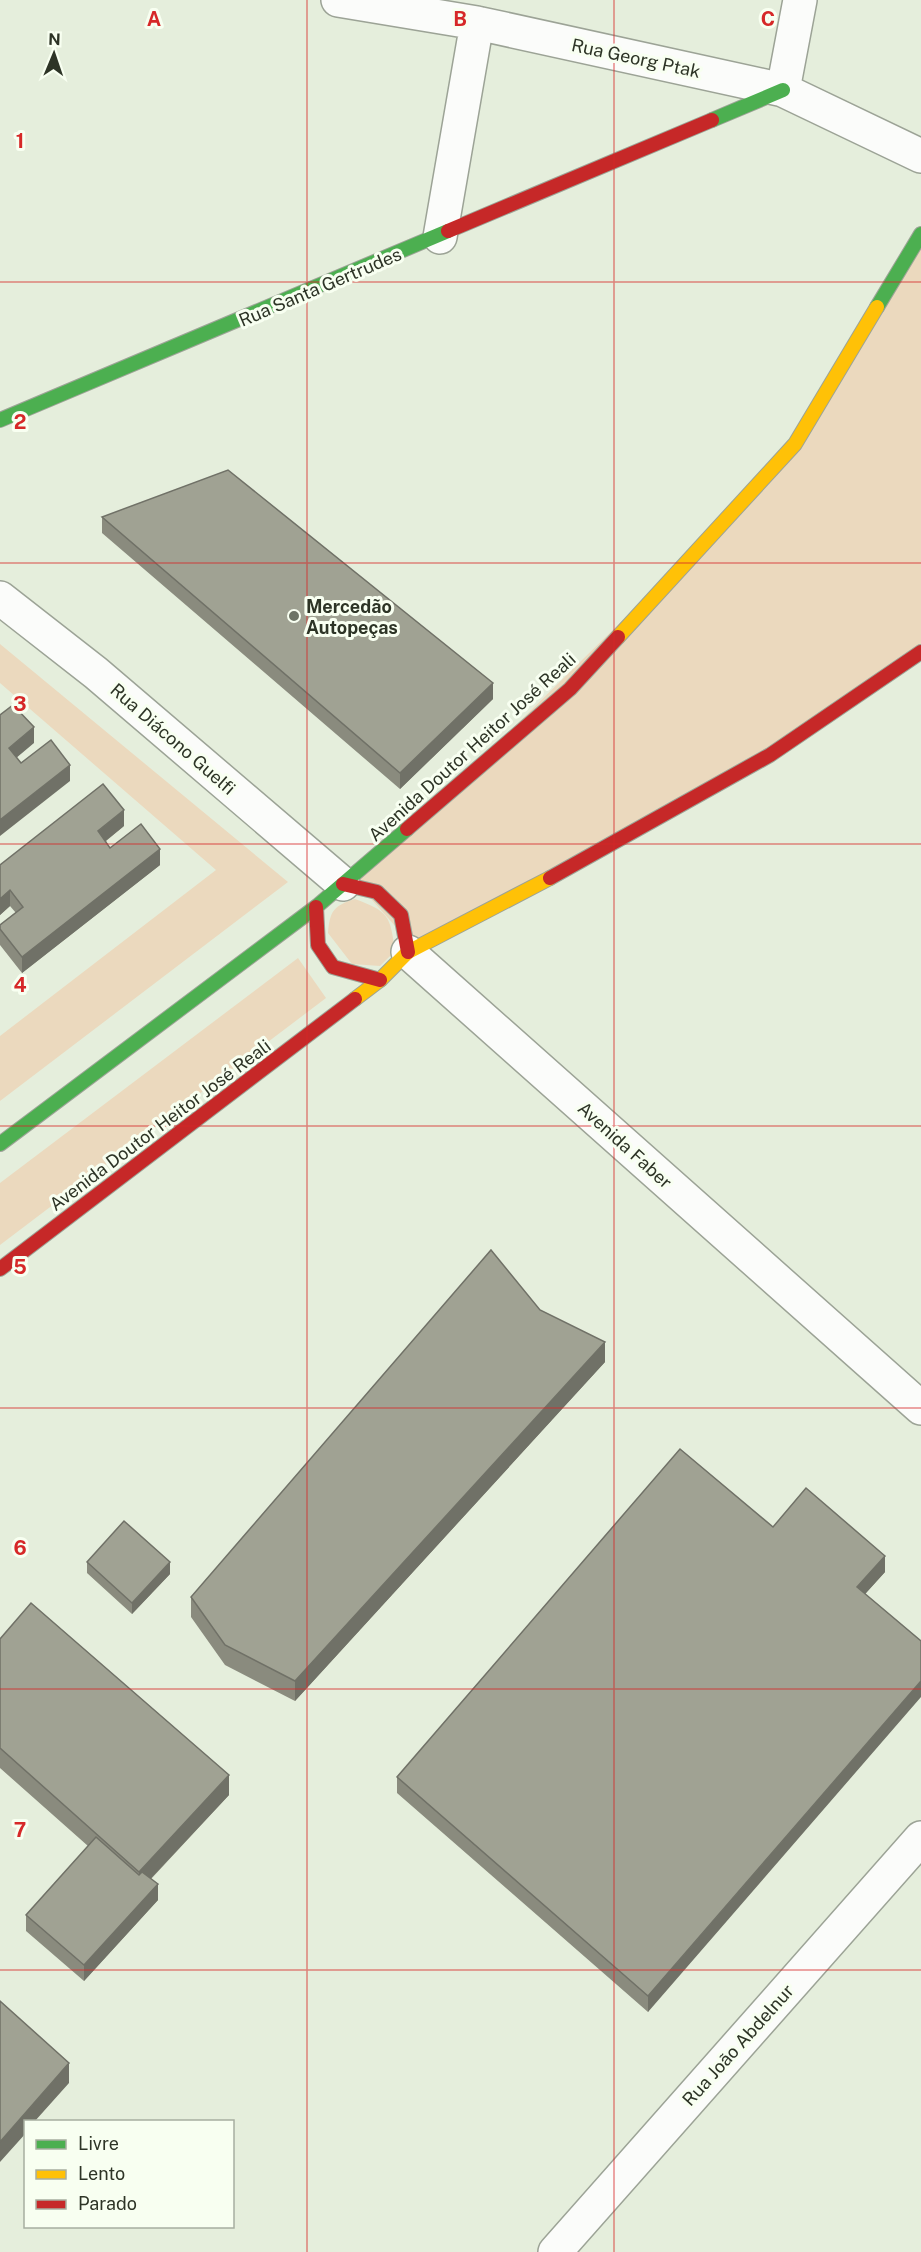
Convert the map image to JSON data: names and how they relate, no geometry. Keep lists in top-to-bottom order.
{
  "streets": {
    "main road": ["Rua Santa Gertrudes", "Avenida Doutor Heitor José Reali"],
    "street": [
      "Rua Georg Ptak",
      "Rua Diácono Guelfi",
      "Avenida Faber",
      "Rua João Abdelnur"
    ]
  },
  "crossings": [
    ["Rua Georg Ptak", "Rua Santa Gertrudes"],
    ["Rua Diácono Guelfi", "Avenida Doutor Heitor José Reali"],
    ["Rua Diácono Guelfi", "Avenida Faber"],
    ["Avenida Doutor Heitor José Reali", "Avenida Faber"]
  ],
  "places": ["Mercedão Autopeças"],
  "legend": ["Livre", "Lento", "Parado"],
  "north": "top",
  "grid": {
    "columns": ["A", "B", "C"],
    "rows": [
      "1",
      "2",
      "3",
      "4",
      "5",
      "6",
      "7"
    ]
  }
}
